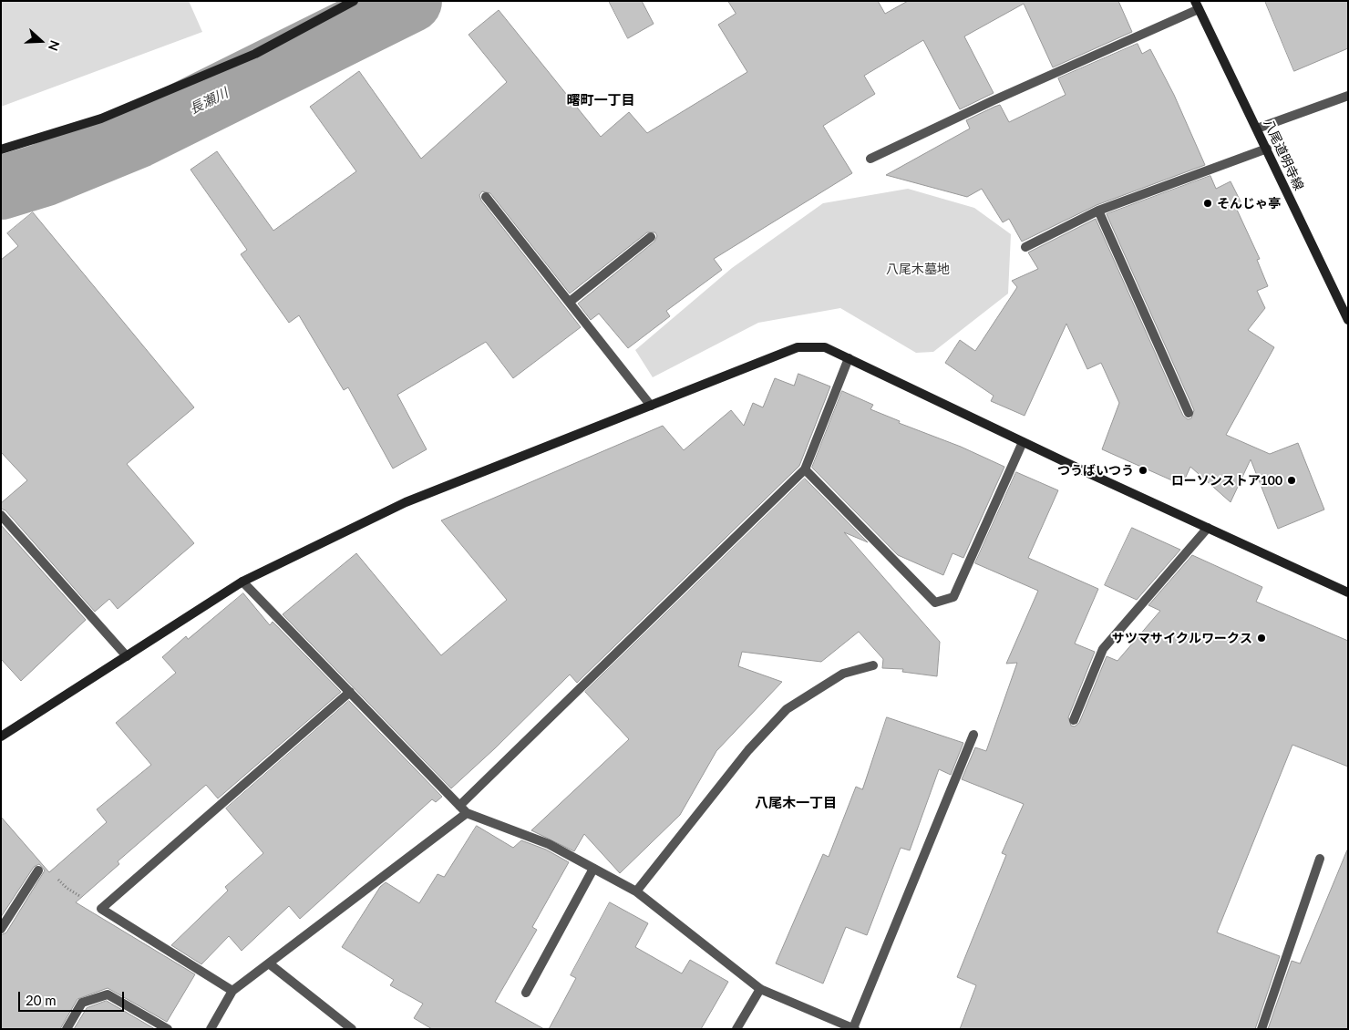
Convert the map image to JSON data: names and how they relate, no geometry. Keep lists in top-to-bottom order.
{
  "streets": {
    "street": ["八尾道明寺線"]
  },
  "districts": ["曙町一丁目", "八尾木一丁目"],
  "water": ["長瀬川"],
  "parks": ["八尾木墓地"],
  "places": [
    "そんじゃ亭",
    "つうばいつう",
    "ローソンストア100",
    "サツマサイクルワークス"
  ],
  "scale_bar": "20 m",
  "north": "right"
}
